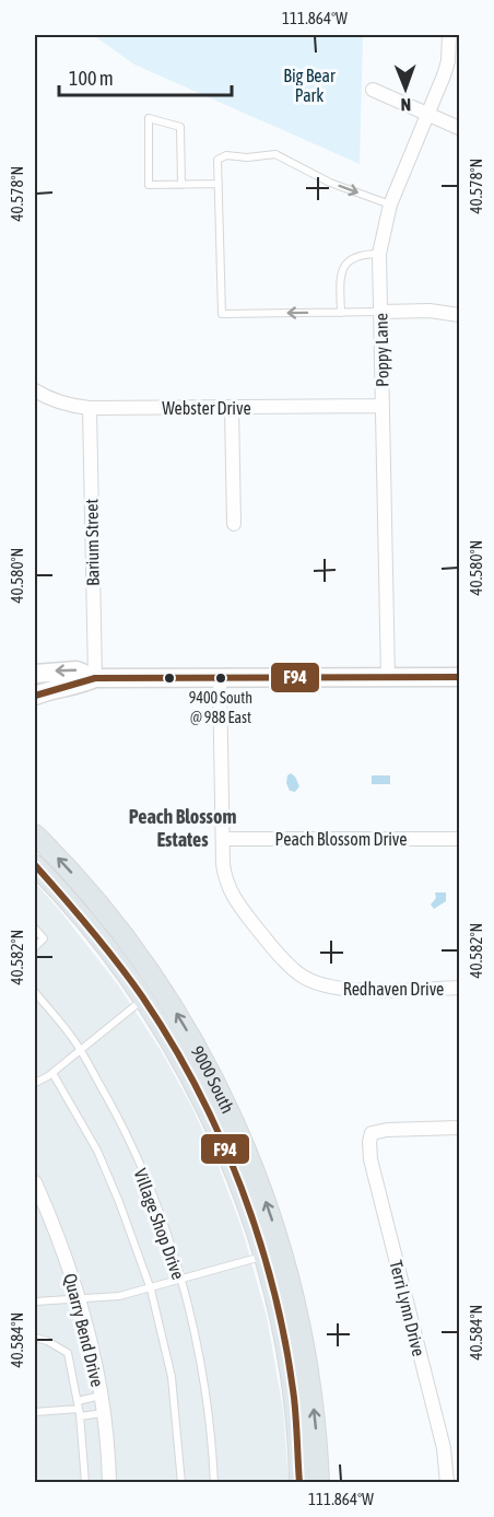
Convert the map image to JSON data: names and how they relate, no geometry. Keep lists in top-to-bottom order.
{
  "streets": {
    "main road": ["9000 South"],
    "street": [
      "Poppy Lane",
      "Webster Drive",
      "Barium Street",
      "Peach Blossom Drive",
      "Redhaven Drive",
      "Terri Lynn Drive",
      "Quarry Bend Drive"
    ],
    "lane": ["Village Shop Drive"]
  },
  "crossings": [
    ["Poppy Lane", "Webster Drive"],
    ["Webster Drive", "Barium Street"],
    ["Peach Blossom Drive", "Redhaven Drive"]
  ],
  "districts": ["Peach Blossom Estates"],
  "parks": ["Big Bear Park"],
  "places": ["9400 South @ 988 East"],
  "lines": ["transit line F94"],
  "scale_bar": "100 m",
  "north": "bottom",
  "coordinates": [
    "111.864°W",
    "40.578°N",
    "40.580°N",
    "40.582°N",
    "40.584°N"
  ]
}
